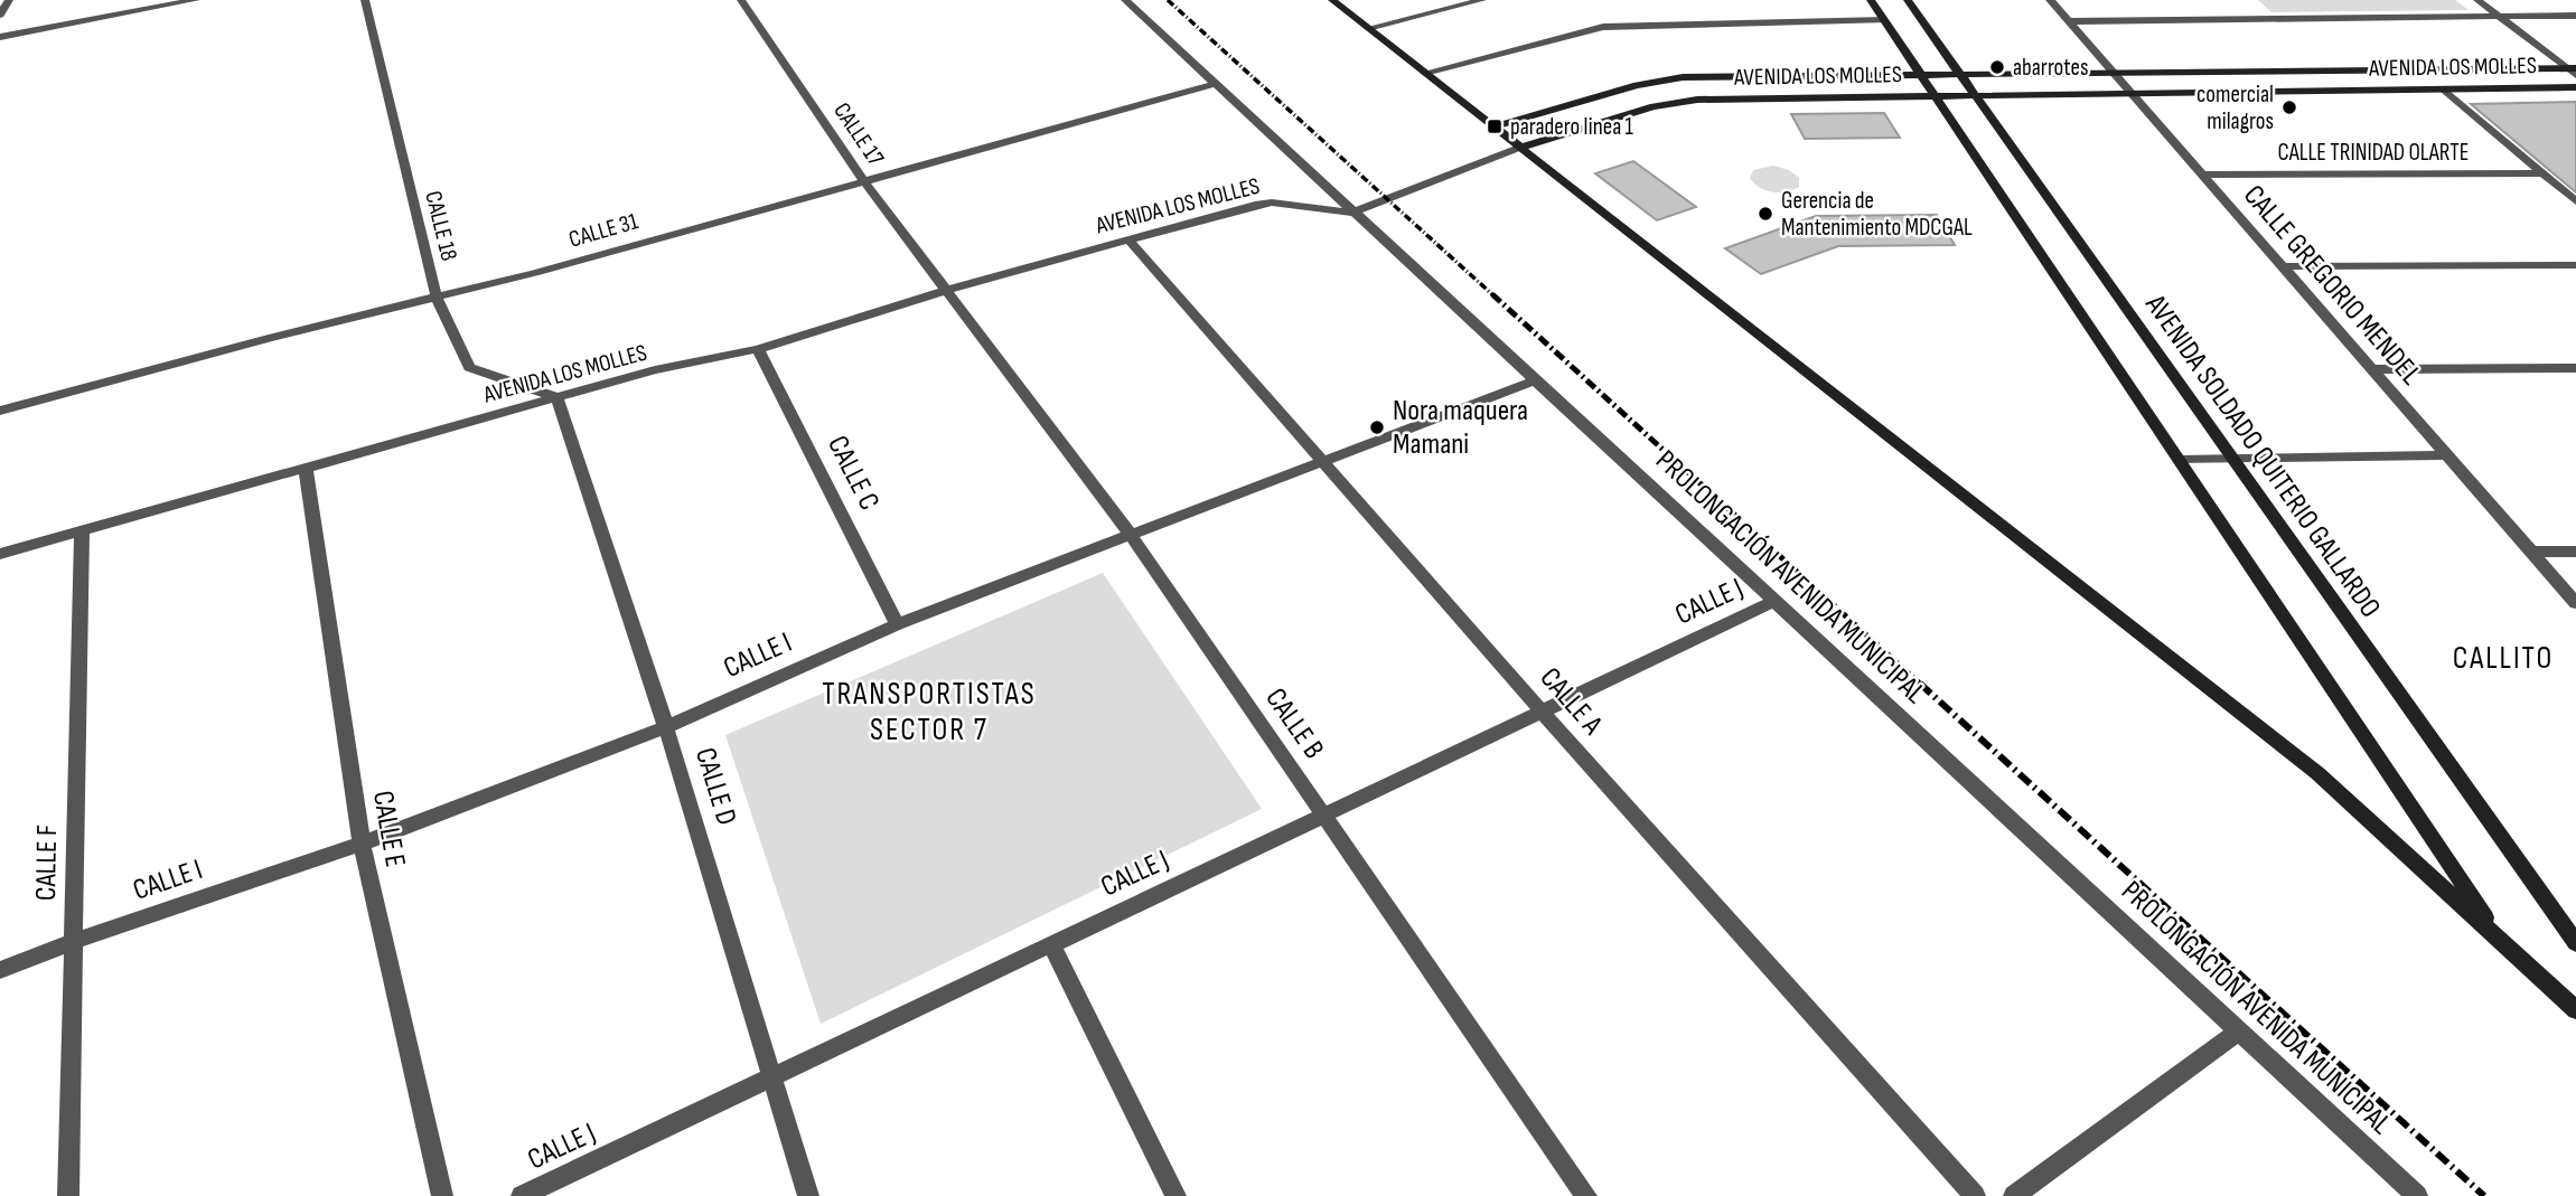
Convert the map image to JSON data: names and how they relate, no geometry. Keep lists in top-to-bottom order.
{
  "streets": {
    "street": [
      "AVENIDA LOS MOLLES",
      "CALLE 17",
      "CALLE TRINIDAD OLARTE",
      "CALLE 18",
      "CALLE 31",
      "CALLE GREGORIO MENDEL",
      "AVENIDA SOLDADO QUITERIO GALLARDO",
      "CALLE C",
      "PROLONGACIÓN AVENIDA MUNICIPAL",
      "CALLE J",
      "CALLE I",
      "CALLE A",
      "CALLE B",
      "CALLE D",
      "CALLE E",
      "CALLE F"
    ]
  },
  "crossings": [
    ["AVENIDA LOS MOLLES", "CALLE 17"],
    ["AVENIDA LOS MOLLES", "CALLE 18"],
    ["AVENIDA LOS MOLLES", "CALLE GREGORIO MENDEL"],
    ["AVENIDA LOS MOLLES", "AVENIDA SOLDADO QUITERIO GALLARDO"],
    ["AVENIDA LOS MOLLES", "CALLE C"],
    ["AVENIDA LOS MOLLES", "PROLONGACIÓN AVENIDA MUNICIPAL"],
    ["AVENIDA LOS MOLLES", "CALLE A"],
    ["AVENIDA LOS MOLLES", "CALLE B"],
    ["AVENIDA LOS MOLLES", "CALLE D"],
    ["AVENIDA LOS MOLLES", "CALLE E"],
    ["AVENIDA LOS MOLLES", "CALLE F"],
    ["CALLE 17", "CALLE 31"],
    ["CALLE 17", "CALLE B"],
    ["CALLE TRINIDAD OLARTE", "CALLE GREGORIO MENDEL"],
    ["CALLE 18", "CALLE 31"],
    ["CALLE 18", "CALLE D"],
    ["CALLE 31", "PROLONGACIÓN AVENIDA MUNICIPAL"],
    ["CALLE C", "CALLE I"],
    ["PROLONGACIÓN AVENIDA MUNICIPAL", "CALLE J"],
    ["PROLONGACIÓN AVENIDA MUNICIPAL", "CALLE I"],
    ["CALLE J", "CALLE A"],
    ["CALLE J", "CALLE B"],
    ["CALLE J", "CALLE D"],
    ["CALLE I", "CALLE A"],
    ["CALLE I", "CALLE B"],
    ["CALLE I", "CALLE D"],
    ["CALLE I", "CALLE E"],
    ["CALLE I", "CALLE F"]
  ],
  "districts": ["CALLITO", "TRANSPORTISTAS SECTOR 7"],
  "places": {
    "other": [
      "abarrotes",
      "comercial milagros",
      "Gerencia de Mantenimiento MDCGAL",
      "Nora maquera Mamani"
    ],
    "transit": ["paradero linea 1"]
  }
}
